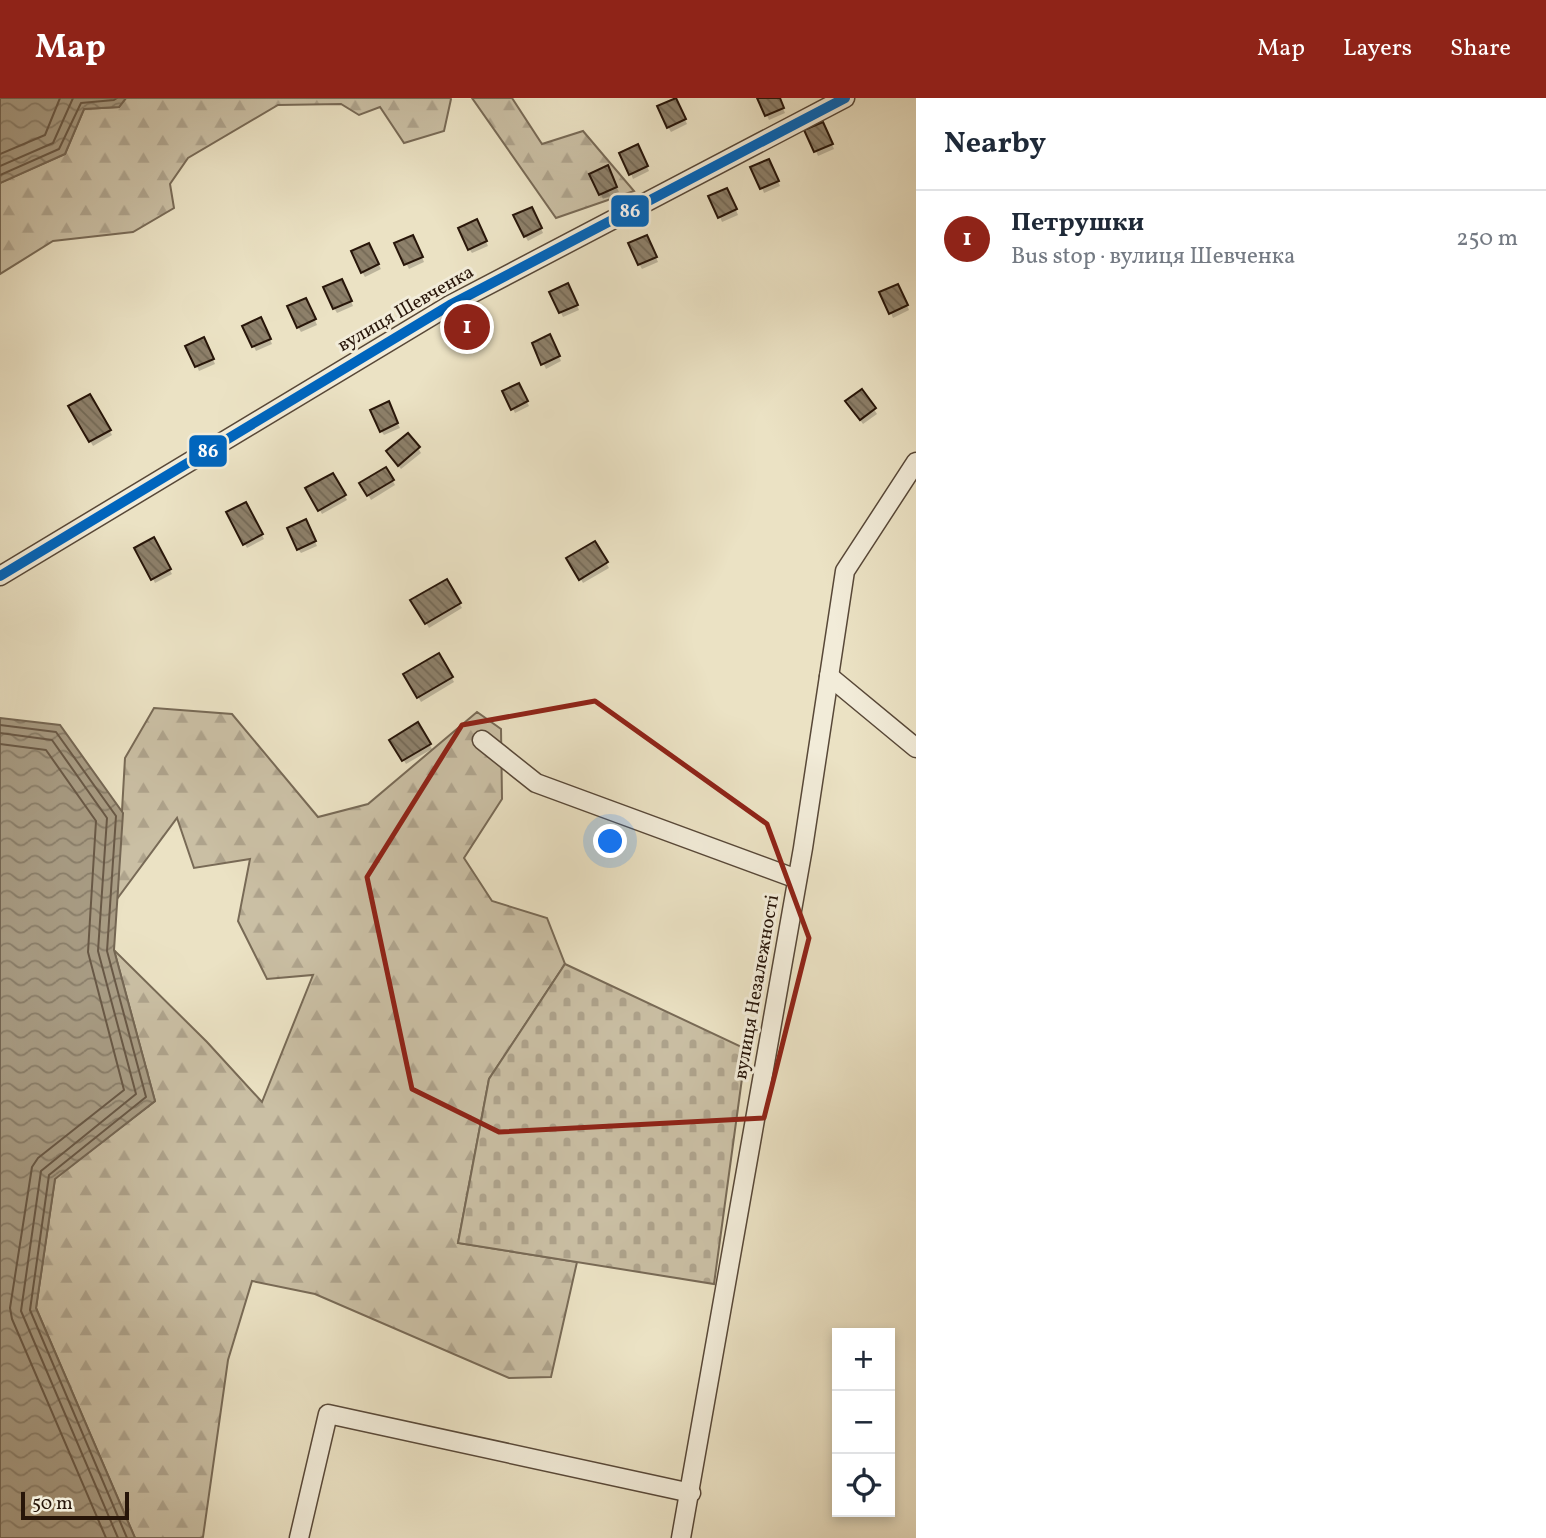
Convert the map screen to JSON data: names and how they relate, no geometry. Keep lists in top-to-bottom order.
{
  "streets": {
    "street": ["вулиця Шевченка", "вулиця Незалежності"]
  },
  "lines": ["transit line 86"],
  "scale_bar": "50 m",
  "page": {
    "header": "Map",
    "nav": ["Map", "Layers", "Share"],
    "heading": "Nearby",
    "list": [
      {
        "mark": "1",
        "name": "Петрушки",
        "note": "Bus stop · вулиця Шевченка",
        "value": "250 m"
      }
    ],
    "pins": "1",
    "map_buttons": ["+", "−"],
    "scale": "50 m"
  }
}
